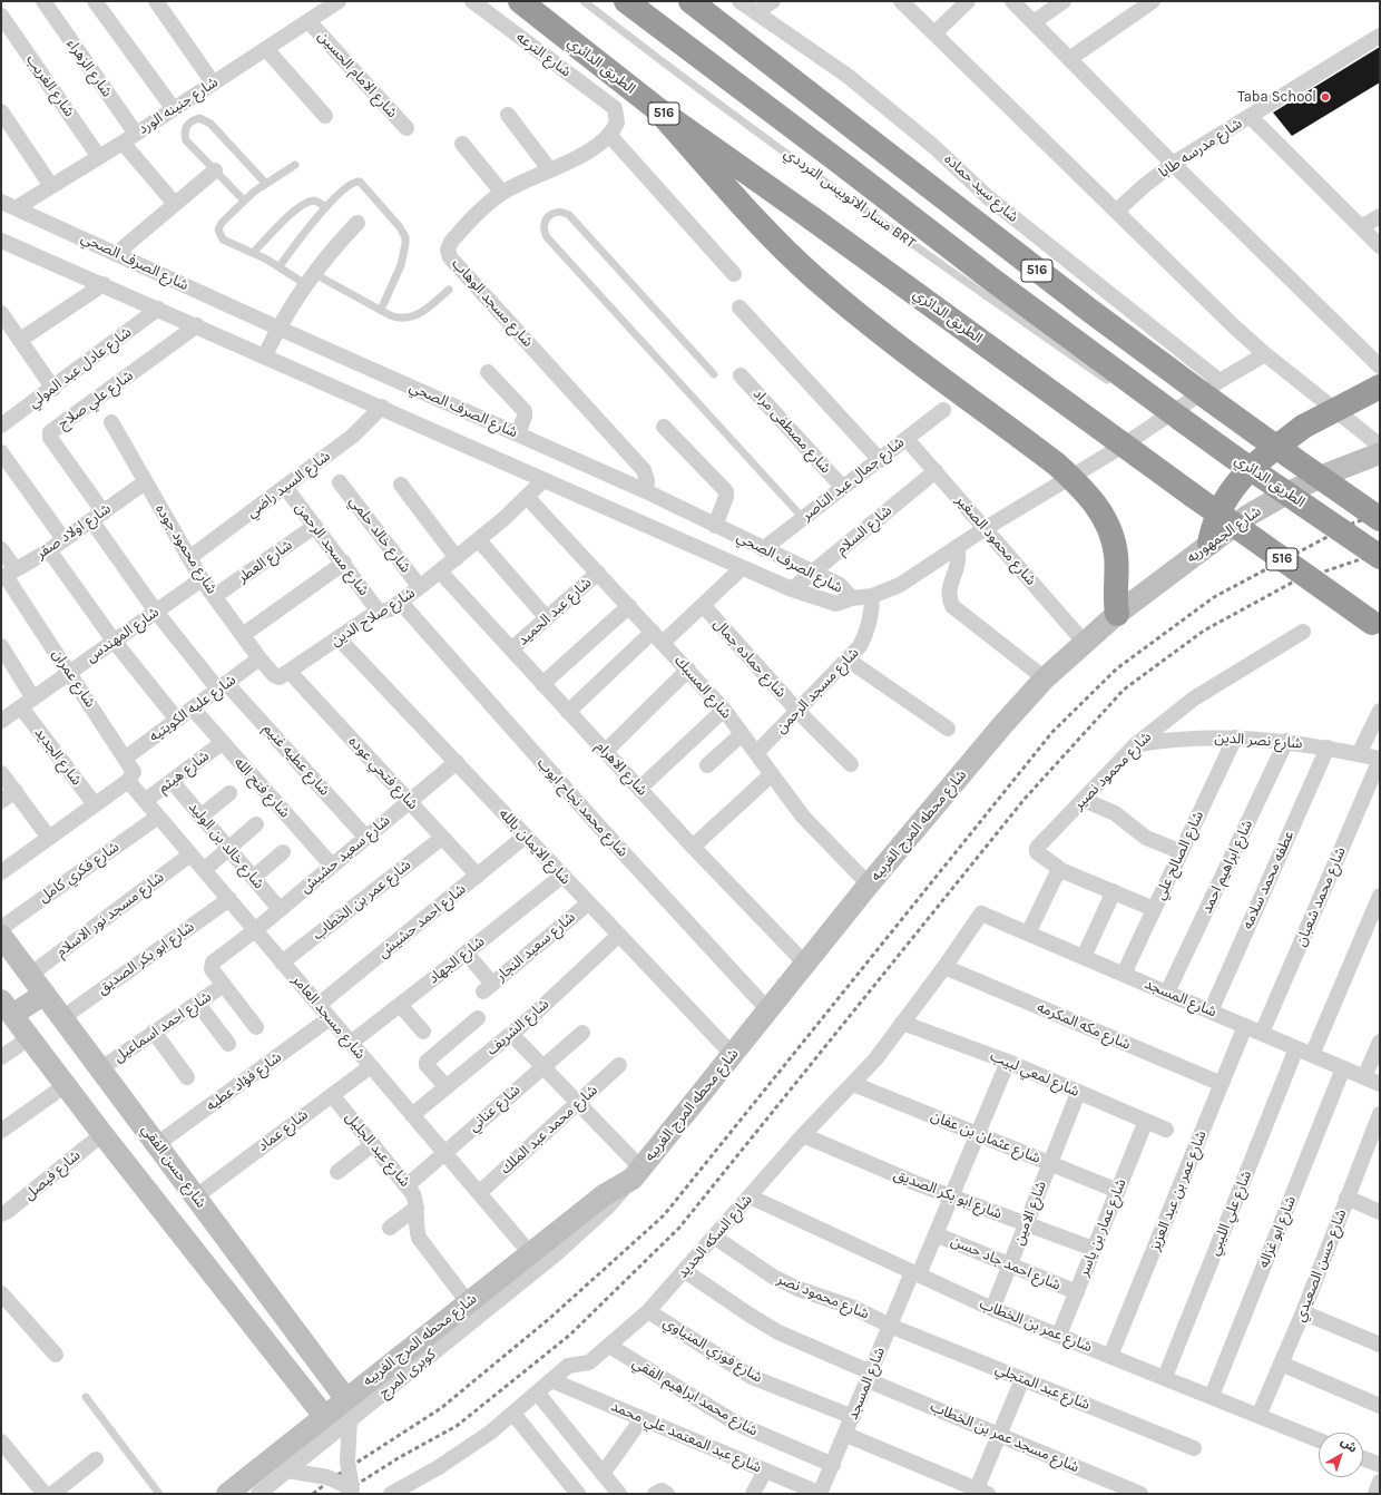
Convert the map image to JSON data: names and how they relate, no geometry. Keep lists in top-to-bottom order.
{
  "streets": {
    "highway": ["الطريق الدائري", "516"],
    "main road": ["شارع الجمهوريه", "شارع محطه المرج الغربيه", "شارع حسن الفقي"],
    "street": [
      "شارع الترعه",
      "شارع الزهراء",
      "شارع الامام الحسين",
      "شارع الغريب",
      "شارع جنينه الورد",
      "شارع مدرسه طابا",
      "شارع سيد حماده",
      "شارع الصرف الصحي",
      "شارع مسجد الوهاب",
      "شارع عادل عبد المولي",
      "شارع علي صلاح",
      "شارع مصطفى مراد",
      "شارع جمال عبد الناصر",
      "شارع السيد راضي",
      "شارع السلام",
      "شارع اولاد صقر",
      "شارع خالد حلمي",
      "شارع محمود الصغير",
      "شارع محمود جوده",
      "شارع مسجد الرحمن",
      "شارع العطر",
      "شارع عبد الحميد",
      "شارع صلاح الدين",
      "شارع المهندس",
      "شارع حماده جمال",
      "شارع عمران",
      "شارع المسبك",
      "شارع عليه الكويتيه",
      "شارع نصر الدين",
      "شارع الجديد",
      "شارع عطيه غنيم",
      "شارع الاهرام",
      "شارع محمود نصير",
      "شارع هيثم",
      "شارع فتحي عوده",
      "شارع فتح الله",
      "شارع محمد نجاح ايوب",
      "شارع خالد بن الوليد",
      "شارع الايمان بالله",
      "شارع سعيد حشيش",
      "شارع الصالح علي",
      "شارع ابراهيم احمد",
      "شارع فكري كامل",
      "عطفه محمد سلامه",
      "شارع محمد شعبان",
      "شارع عمر بن الخطاب",
      "شارع مسجد نور الاسلام",
      "شارع احمد حشيش",
      "شارع سعيد النجار",
      "شارع ابو بكر الصديق",
      "شارع الجهاد",
      "شارع المسجد",
      "شارع مسجد العامر",
      "شارع مكه المكرمه",
      "شارع احمد اسماعيل",
      "شارع الشريف",
      "شارع لمعي لبيب",
      "شارع فؤاد عطيه",
      "شارع عناني",
      "شارع محمد عبد الملك",
      "شارع عماد",
      "شارع عثمان بن عفان",
      "شارع عبد الجليل",
      "شارع فيصل",
      "شارع عمر بن عبد العزيز",
      "شارع الامين",
      "شارع علي الليبي",
      "شارع عمار بن ياسر",
      "شارع ابو غزاله",
      "شارع السكه الحديد",
      "شارع احمد جاد حسن",
      "شارع حسن الصعيدي",
      "شارع محمود نصر",
      "شارع فوزي المنياوي",
      "كوبرى المرج",
      "شارع عبد المتجلي",
      "شارع محمد ابراهيم الفقي",
      "شارع عبد المعتمد علي محمد",
      "شارع مسجد عمر بن الخطاب"
    ],
    "lane": ["مسار الاتوبيس الترددي BRT"]
  },
  "crossings": [
    ["شارع الترعه", "شارع مسجد الوهاب"],
    ["شارع الزهراء", "شارع جنينه الورد"],
    ["شارع الامام الحسين", "شارع جنينه الورد"],
    ["شارع الغريب", "شارع جنينه الورد"],
    ["شارع جنينه الورد", "شارع الصرف الصحي"],
    ["شارع الصرف الصحي", "شارع مسجد الوهاب"],
    ["شارع الصرف الصحي", "شارع عادل عبد المولي"],
    ["شارع الصرف الصحي", "شارع علي صلاح"],
    ["شارع الصرف الصحي", "شارع جمال عبد الناصر"],
    ["شارع الصرف الصحي", "شارع السيد راضي"],
    ["شارع الصرف الصحي", "شارع السلام"],
    ["شارع الصرف الصحي", "شارع صلاح الدين"],
    ["شارع علي صلاح", "شارع اولاد صقر"],
    ["شارع علي صلاح", "شارع المهندس"],
    ["شارع علي صلاح", "شارع عطيه غنيم"],
    ["شارع مصطفى مراد", "شارع جمال عبد الناصر"],
    ["شارع جمال عبد الناصر", "شارع محمود الصغير"],
    ["شارع السيد راضي", "شارع محمود جوده"],
    ["شارع السيد راضي", "شارع مسجد الرحمن"],
    ["شارع السلام", "شارع محمود الصغير"],
    ["شارع اولاد صقر", "شارع محمود جوده"],
    ["شارع اولاد صقر", "شارع عمران"],
    ["شارع خالد حلمي", "شارع صلاح الدين"],
    ["شارع الجمهوريه", "شارع محمود الصغير"],
    ["شارع الجمهوريه", "شارع محطه المرج الغربيه"],
    ["شارع محمود الصغير", "شارع محطه المرج الغربيه"],
    ["شارع محمود جوده", "شارع العطر"],
    ["شارع محمود جوده", "شارع المهندس"],
    ["شارع محمود جوده", "شارع عليه الكويتيه"],
    ["شارع مسجد الرحمن", "شارع العطر"],
    ["شارع مسجد الرحمن", "شارع صلاح الدين"],
    ["شارع مسجد الرحمن", "شارع حماده جمال"],
    ["شارع مسجد الرحمن", "شارع المسبك"],
    ["شارع عبد الحميد", "شارع المسبك"],
    ["شارع عبد الحميد", "شارع الاهرام"],
    ["شارع صلاح الدين", "شارع المسبك"],
    ["شارع صلاح الدين", "شارع الاهرام"],
    ["شارع صلاح الدين", "شارع فتحي عوده"],
    ["شارع صلاح الدين", "شارع محمد نجاح ايوب"],
    ["شارع صلاح الدين", "شارع الايمان بالله"],
    ["شارع المهندس", "شارع عمران"],
    ["شارع المهندس", "شارع الجديد"],
    ["شارع المهندس", "شارع عطيه غنيم"],
    ["شارع عمران", "شارع عليه الكويتيه"],
    ["شارع عمران", "شارع مسجد العامر"],
    ["شارع المسبك", "شارع محطه المرج الغربيه"],
    ["شارع عليه الكويتيه", "شارع عطيه غنيم"],
    ["شارع عليه الكويتيه", "شارع فتح الله"],
    ["شارع نصر الدين", "شارع محمود نصير"],
    ["شارع نصر الدين", "شارع الصالح علي"],
    ["شارع نصر الدين", "شارع ابراهيم احمد"],
    ["شارع نصر الدين", "عطفه محمد سلامه"],
    ["شارع نصر الدين", "شارع محمد شعبان"],
    ["شارع عطيه غنيم", "شارع سعيد حشيش"],
    ["شارع الاهرام", "شارع محطه المرج الغربيه"],
    ["شارع هيثم", "شارع فتح الله"],
    ["شارع هيثم", "شارع خالد بن الوليد"],
    ["شارع هيثم", "شارع مسجد العامر"],
    ["شارع فتحي عوده", "شارع سعيد حشيش"],
    ["شارع فتحي عوده", "شارع عمر بن الخطاب"],
    ["شارع فتحي عوده", "شارع احمد حشيش"],
    ["شارع فتح الله", "شارع سعيد حشيش"],
    ["شارع محمد نجاح ايوب", "شارع محطه المرج الغربيه"],
    ["شارع محطه المرج الغربيه", "شارع الايمان بالله"],
    ["شارع محطه المرج الغربيه", "شارع مسجد العامر"],
    ["شارع محطه المرج الغربيه", "شارع حسن الفقي"],
    ["شارع محطه المرج الغربيه", "كوبرى المرج"],
    ["شارع خالد بن الوليد", "شارع سعيد حشيش"],
    ["شارع الايمان بالله", "شارع سعيد حشيش"],
    ["شارع الايمان بالله", "شارع احمد حشيش"],
    ["شارع الايمان بالله", "شارع سعيد النجار"],
    ["شارع الايمان بالله", "شارع الجهاد"],
    ["شارع الايمان بالله", "شارع الشريف"],
    ["شارع سعيد حشيش", "شارع مسجد العامر"],
    ["شارع سعيد حشيش", "شارع احمد اسماعيل"],
    ["شارع الصالح علي", "شارع المسجد"],
    ["شارع ابراهيم احمد", "شارع المسجد"],
    ["شارع فكري كامل", "شارع مسجد العامر"],
    ["عطفه محمد سلامه", "شارع المسجد"],
    ["شارع محمد شعبان", "شارع المسجد"],
    ["شارع عمر بن الخطاب", "شارع المسجد"],
    ["شارع عمر بن الخطاب", "شارع مسجد العامر"],
    ["شارع عمر بن الخطاب", "شارع عمر بن عبد العزيز"],
    ["شارع عمر بن الخطاب", "شارع الامين"],
    ["شارع عمر بن الخطاب", "شارع علي الليبي"],
    ["شارع عمر بن الخطاب", "شارع عمار بن ياسر"],
    ["شارع عمر بن الخطاب", "شارع ابو غزاله"],
    ["شارع عمر بن الخطاب", "شارع السكه الحديد"],
    ["شارع عمر بن الخطاب", "شارع حسن الصعيدي"],
    ["شارع مسجد نور الاسلام", "شارع مسجد العامر"],
    ["شارع مسجد نور الاسلام", "شارع حسن الفقي"],
    ["شارع احمد حشيش", "شارع مسجد العامر"],
    ["شارع سعيد النجار", "شارع الجهاد"],
    ["شارع ابو بكر الصديق", "شارع مسجد العامر"],
    ["شارع ابو بكر الصديق", "شارع حسن الفقي"],
    ["شارع ابو بكر الصديق", "شارع الامين"],
    ["شارع ابو بكر الصديق", "شارع عمار بن ياسر"],
    ["شارع ابو بكر الصديق", "شارع السكه الحديد"],
    ["شارع الجهاد", "شارع مسجد العامر"],
    ["شارع المسجد", "شارع عمر بن عبد العزيز"],
    ["شارع المسجد", "شارع علي الليبي"],
    ["شارع المسجد", "شارع ابو غزاله"],
    ["شارع المسجد", "شارع السكه الحديد"],
    ["شارع المسجد", "شارع محمود نصر"],
    ["شارع المسجد", "شارع فوزي المنياوي"],
    ["شارع المسجد", "شارع عبد المتجلي"],
    ["شارع المسجد", "شارع محمد ابراهيم الفقي"],
    ["شارع المسجد", "شارع عبد المعتمد علي محمد"],
    ["شارع المسجد", "شارع مسجد عمر بن الخطاب"],
    ["شارع مسجد العامر", "شارع الشريف"],
    ["شارع مسجد العامر", "شارع فؤاد عطيه"],
    ["شارع مسجد العامر", "شارع عناني"],
    ["شارع مسجد العامر", "شارع محمد عبد الملك"],
    ["شارع مسجد العامر", "شارع عماد"],
    ["شارع مكه المكرمه", "شارع عمر بن عبد العزيز"],
    ["شارع مكه المكرمه", "شارع السكه الحديد"],
    ["شارع احمد اسماعيل", "شارع حسن الفقي"],
    ["شارع لمعي لبيب", "شارع الامين"],
    ["شارع لمعي لبيب", "شارع عمار بن ياسر"],
    ["شارع لمعي لبيب", "شارع السكه الحديد"],
    ["شارع فؤاد عطيه", "شارع حسن الفقي"],
    ["شارع عناني", "شارع عبد الجليل"],
    ["شارع عماد", "شارع عبد الجليل"],
    ["شارع عماد", "شارع حسن الفقي"],
    ["شارع عثمان بن عفان", "شارع الامين"],
    ["شارع عثمان بن عفان", "شارع عمار بن ياسر"],
    ["شارع عثمان بن عفان", "شارع السكه الحديد"],
    ["شارع الامين", "شارع احمد جاد حسن"],
    ["شارع عمار بن ياسر", "شارع احمد جاد حسن"],
    ["شارع السكه الحديد", "شارع محمود نصر"],
    ["شارع السكه الحديد", "شارع فوزي المنياوي"],
    ["شارع السكه الحديد", "شارع محمد ابراهيم الفقي"],
    ["شارع السكه الحديد", "شارع عبد المعتمد علي محمد"],
    ["شارع السكه الحديد", "شارع مسجد عمر بن الخطاب"],
    ["شارع محمود نصر", "شارع عبد المتجلي"]
  ],
  "places": ["Taba School"],
  "north": "top right"
}
